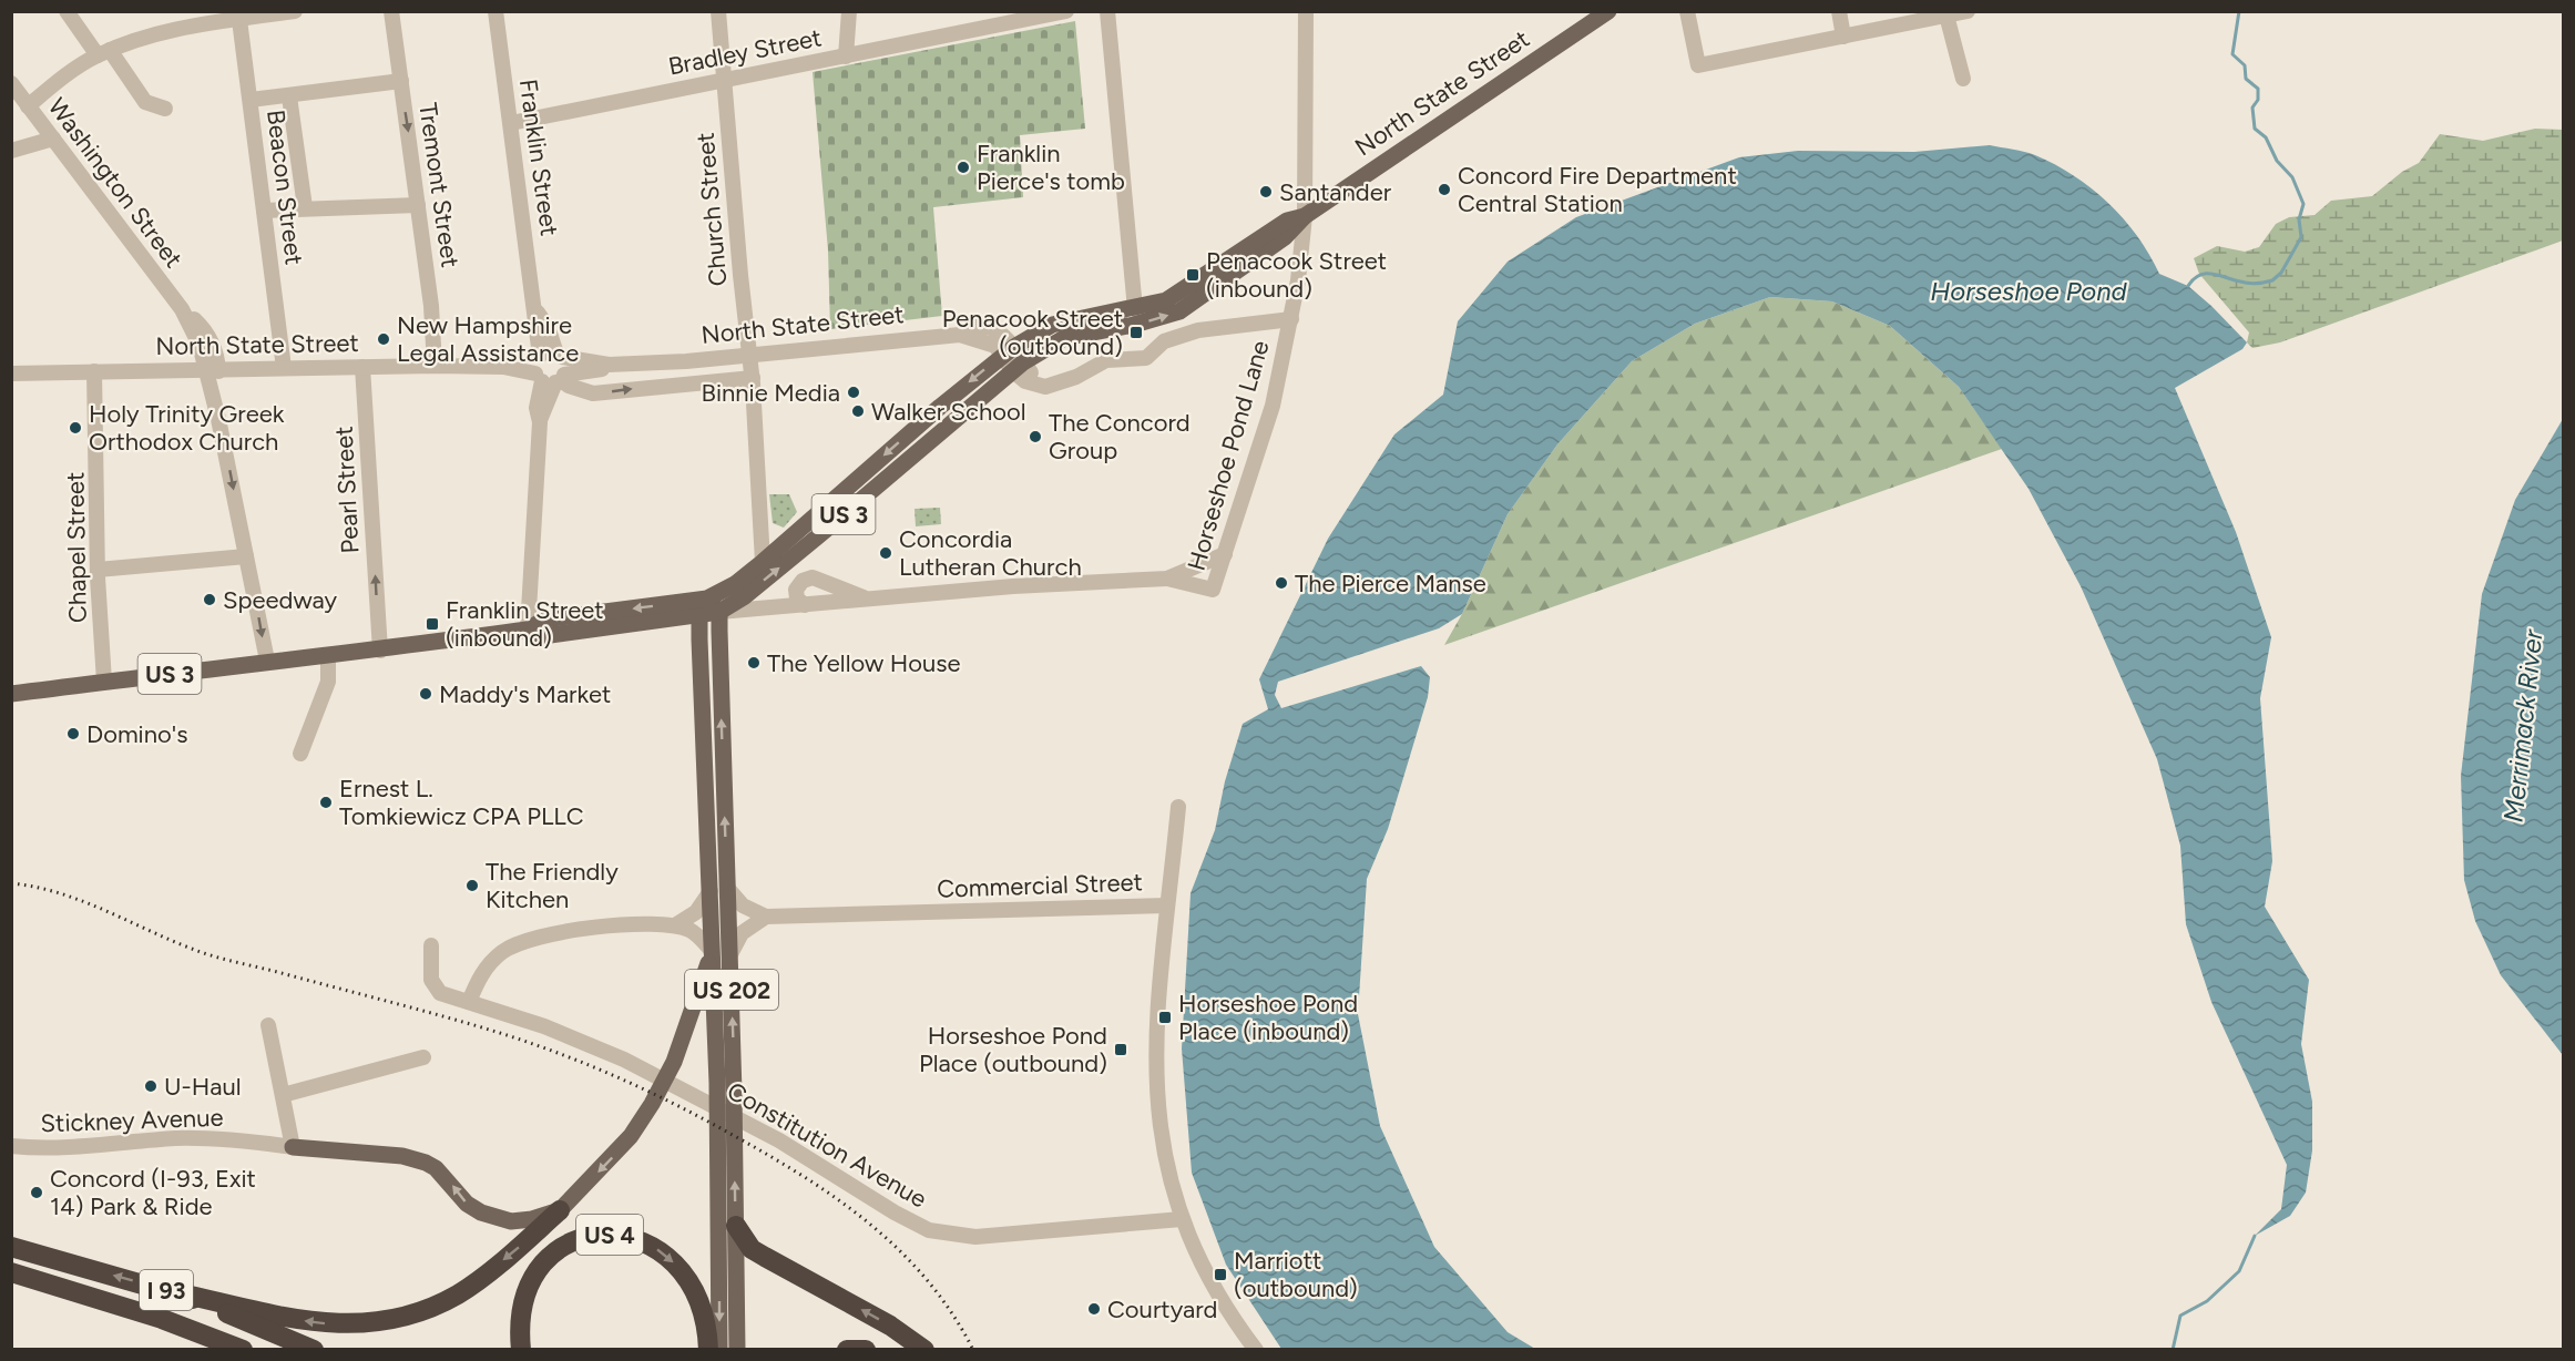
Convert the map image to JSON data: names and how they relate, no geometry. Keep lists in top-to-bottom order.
{
  "streets": {
    "highway": ["US 4", "I 93"],
    "main road": ["North State Street", "US 3", "US 202"],
    "street": [
      "Bradley Street",
      "Franklin Street",
      "Washington Street",
      "Tremont Street",
      "Beacon Street",
      "Church Street",
      "Horseshoe Pond Lane",
      "Pearl Street",
      "Chapel Street",
      "Commercial Street",
      "Stickney Avenue",
      "Constitution Avenue"
    ]
  },
  "crossings": [
    ["Bradley Street", "Franklin Street"],
    ["Bradley Street", "Church Street"],
    ["North State Street", "Franklin Street"],
    ["North State Street", "Washington Street"],
    ["North State Street", "Tremont Street"],
    ["North State Street", "Beacon Street"],
    ["North State Street", "Church Street"],
    ["North State Street", "Horseshoe Pond Lane"],
    ["North State Street", "Pearl Street"],
    ["North State Street", "US 3"],
    ["North State Street", "Chapel Street"],
    ["Franklin Street", "US 3"],
    ["Washington Street", "US 3"],
    ["Church Street", "US 3"],
    ["Pearl Street", "US 3"],
    ["US 3", "Chapel Street"],
    ["US 3", "US 202"],
    ["Commercial Street", "Constitution Avenue"]
  ],
  "one_way": ["Washington Street", "Pearl Street"],
  "water": ["Horseshoe Pond", "Merrimack River"],
  "places": {
    "other": [
      "Franklin Pierce's tomb",
      "Concord Fire Department Central Station",
      "Santander",
      "New Hampshire Legal Assistance",
      "Binnie Media",
      "Walker School",
      "Holy Trinity Greek Orthodox Church",
      "The Concord Group",
      "Concordia Lutheran Church",
      "The Pierce Manse",
      "Speedway",
      "The Yellow House",
      "Maddy's Market",
      "Domino's",
      "Ernest L. Tomkiewicz CPA PLLC",
      "The Friendly Kitchen",
      "U-Haul",
      "Concord (I-93, Exit 14) Park & Ride",
      "Courtyard"
    ],
    "transit": [
      "Penacook Street (inbound)",
      "Penacook Street (outbound)",
      "Franklin Street (inbound)",
      "Horseshoe Pond Place (inbound)",
      "Horseshoe Pond Place (outbound)",
      "Marriott (outbound)"
    ]
  }
}
